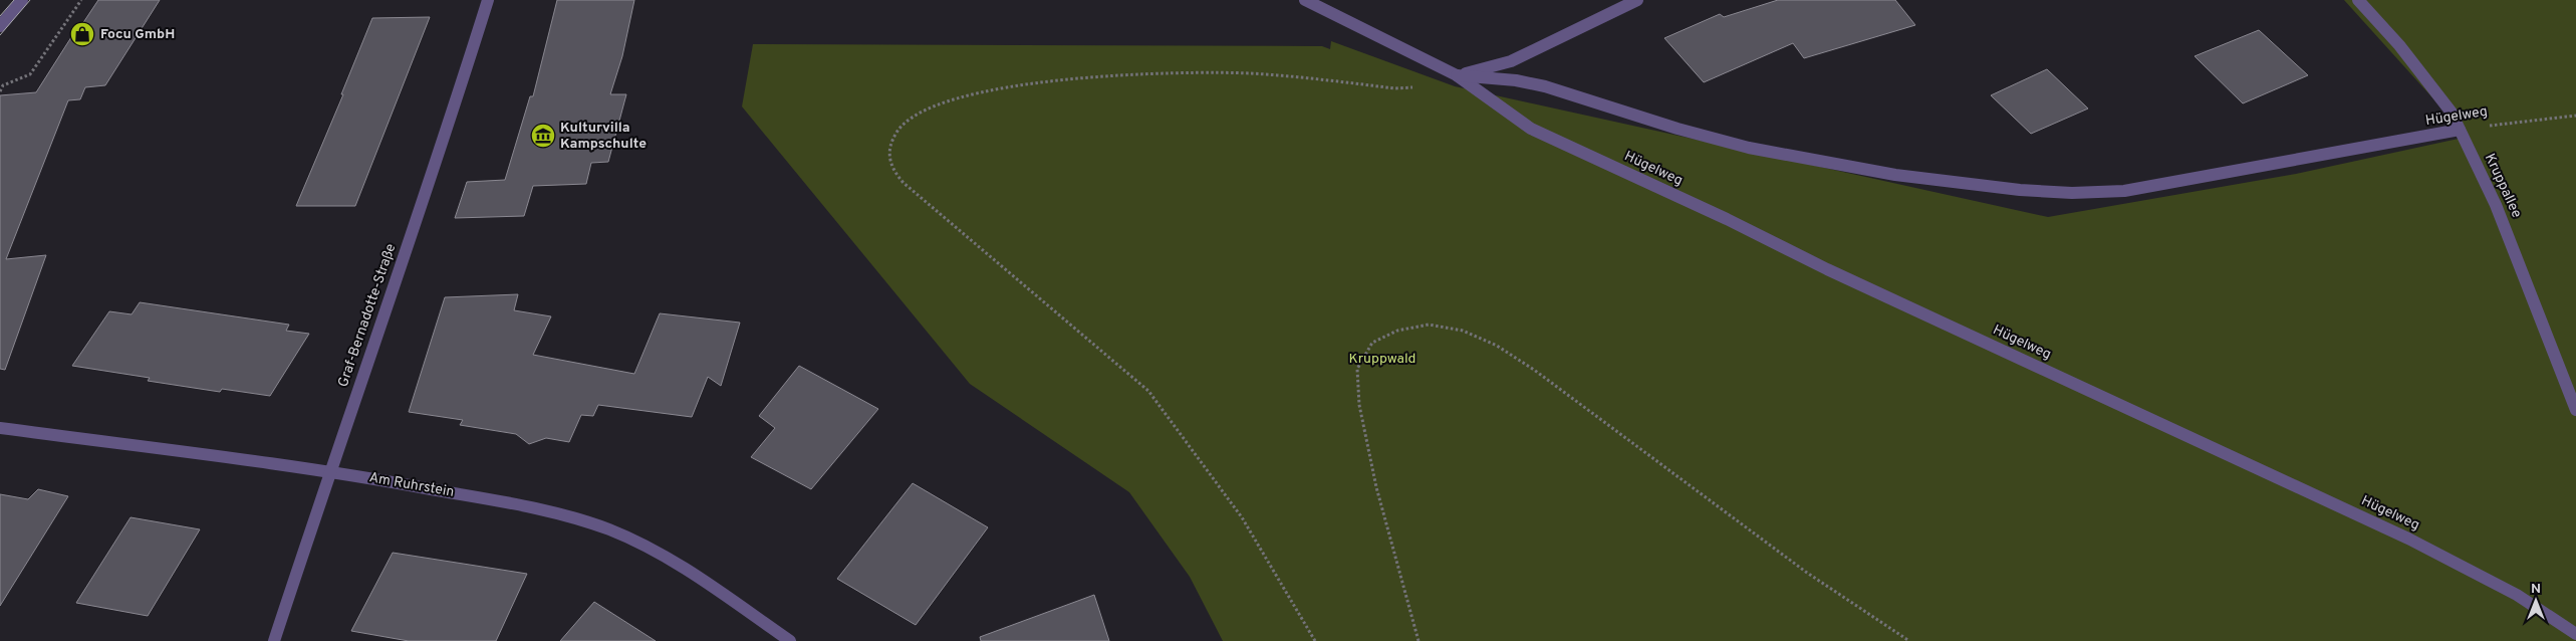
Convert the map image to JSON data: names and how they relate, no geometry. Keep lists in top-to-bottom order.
{
  "streets": {
    "street": [
      "Hügelweg",
      "Kruppallee",
      "Graf-Bernadotte-Straße",
      "Am Ruhrstein"
    ]
  },
  "crossings": [
    ["Hügelweg", "Kruppallee"],
    ["Graf-Bernadotte-Straße", "Am Ruhrstein"]
  ],
  "parks": ["Kruppwald"],
  "places": {
    "shop": ["Focu GmbH"],
    "museum": ["Kulturvilla Kampschulte"]
  },
  "north": "top"
}
